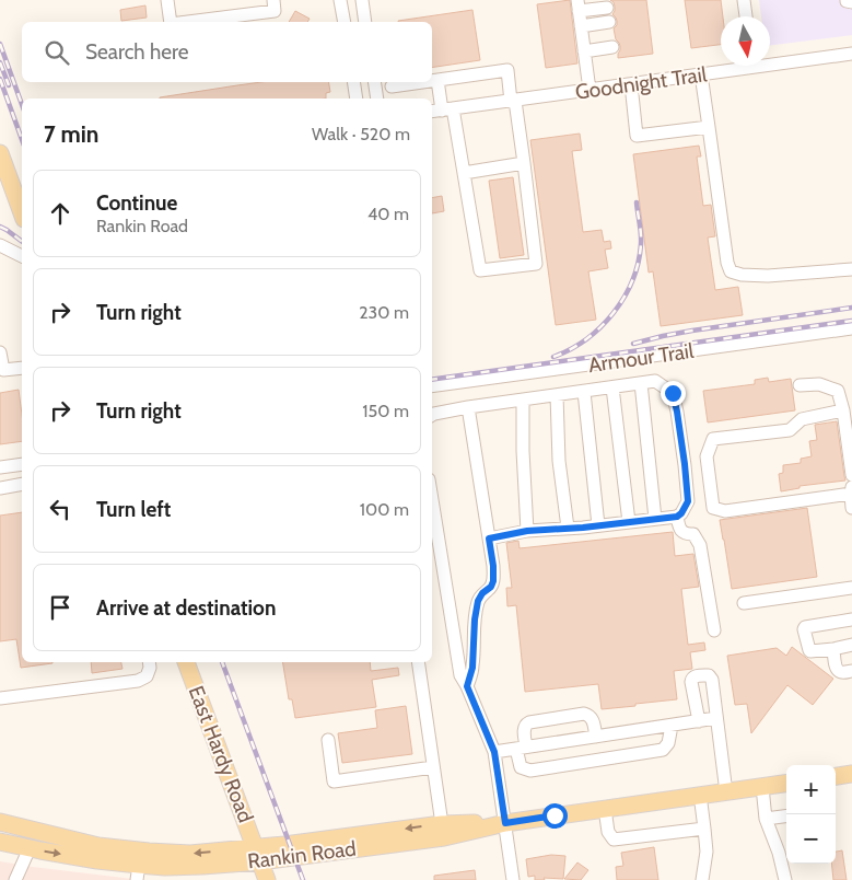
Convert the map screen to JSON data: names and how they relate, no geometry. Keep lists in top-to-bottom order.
{
  "streets": {
    "main road": ["East Hardy Road", "Rankin Road"],
    "street": ["Goodnight Trail", "Armour Trail"]
  },
  "crossings": [
    ["East Hardy Road", "Rankin Road"]
  ],
  "north": "bottom",
  "page": {
    "search": "Search here",
    "heading": ["7 min", "Walk · 520 m"],
    "list": [
      ["Continue", "Rankin Road", "40 m"],
      ["Turn right", "230 m"],
      ["Turn right", "150 m"],
      ["Turn left", "100 m"],
      "Arrive at destination"
    ],
    "map_buttons": ["+", "−"]
  }
}
